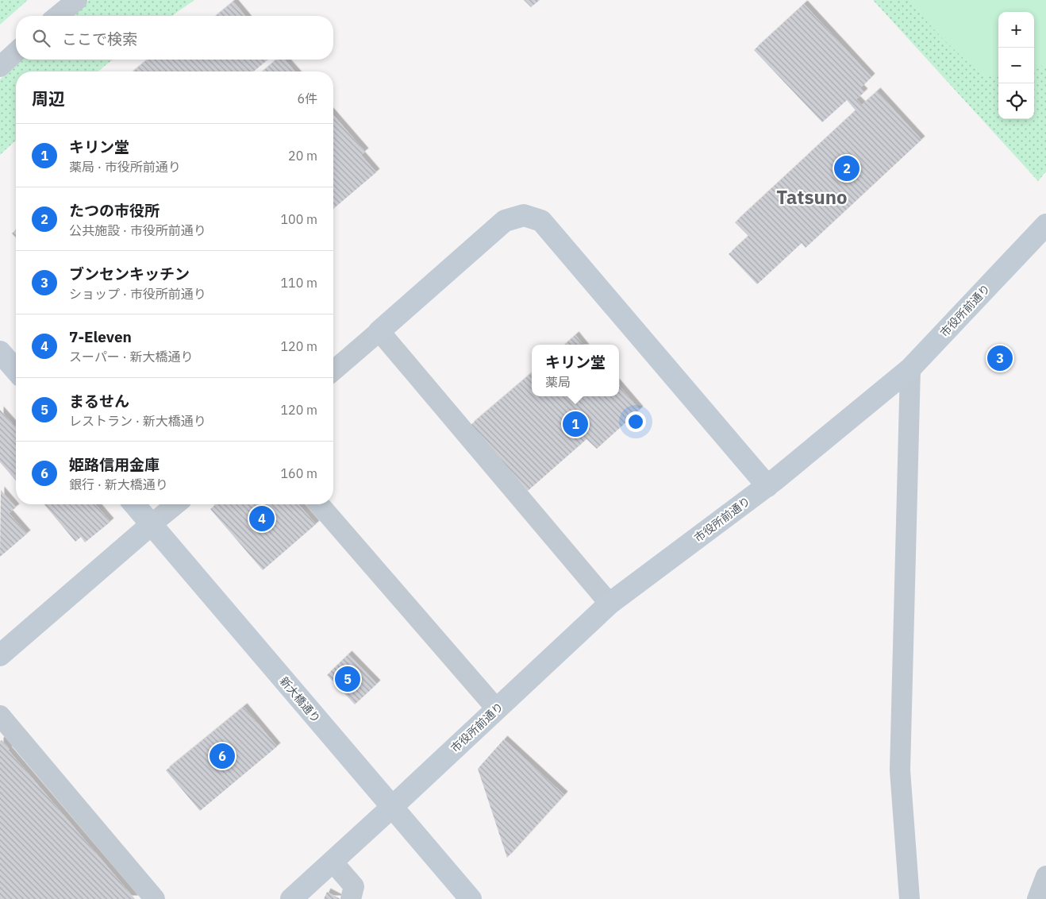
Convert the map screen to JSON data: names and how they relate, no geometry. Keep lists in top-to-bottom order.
{
  "streets": {
    "street": ["市役所前通り", "新大橋通り"]
  },
  "crossings": [
    ["市役所前通り", "新大橋通り"]
  ],
  "districts": ["Tatsuno"],
  "page": {
    "map_buttons": ["+", "−"],
    "search": "ここで検索",
    "heading": ["周辺", "6件"],
    "list": [
      {
        "mark": "1",
        "name": "キリン堂",
        "note": "薬局 · 市役所前通り",
        "value": "20 m"
      },
      {
        "mark": "2",
        "name": "たつの市役所",
        "note": "公共施設 · 市役所前通り",
        "value": "100 m"
      },
      {
        "mark": "3",
        "name": "ブンセンキッチン",
        "note": "ショップ · 市役所前通り",
        "value": "110 m"
      },
      {
        "mark": "4",
        "name": "7-Eleven",
        "note": "スーパー · 新大橋通り",
        "value": "120 m"
      },
      {
        "mark": "5",
        "name": "まるせん",
        "note": "レストラン · 新大橋通り",
        "value": "120 m"
      },
      {
        "mark": "6",
        "name": "姫路信用金庫",
        "note": "銀行 · 新大橋通り",
        "value": "160 m"
      }
    ],
    "pins": [
      "2",
      "3",
      "1",
      "4",
      "5",
      "6"
    ],
    "popup": ["キリン堂", "薬局"]
  }
}
